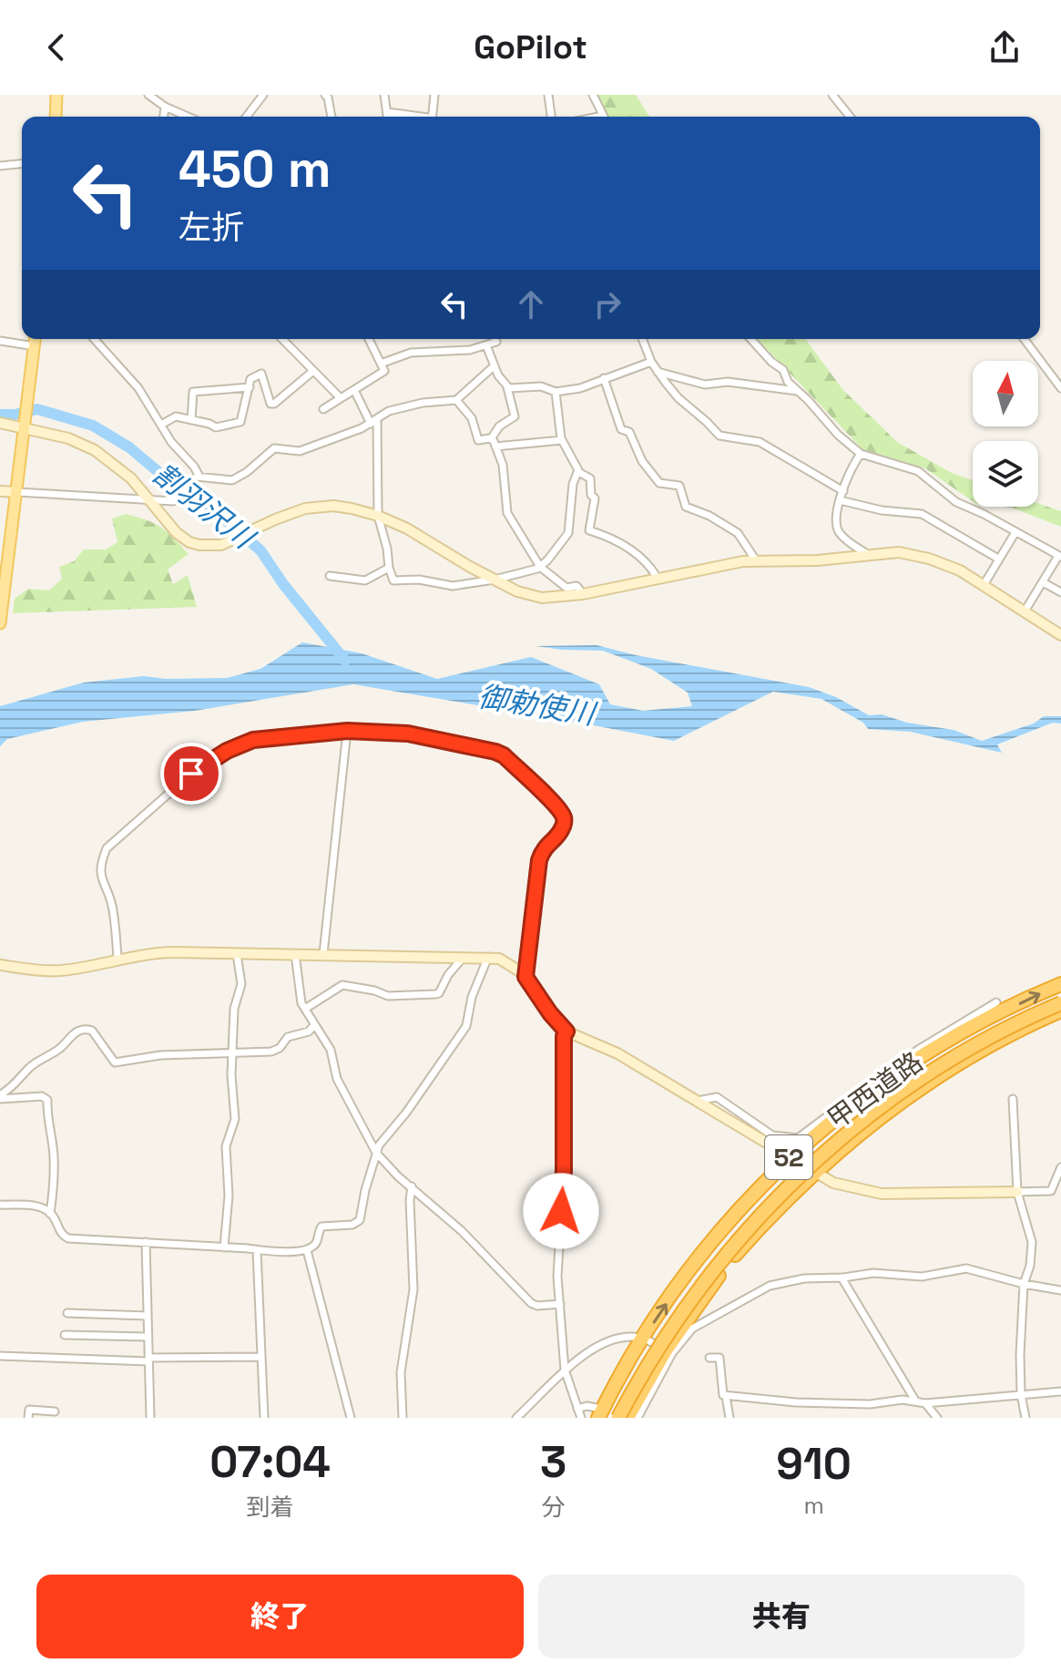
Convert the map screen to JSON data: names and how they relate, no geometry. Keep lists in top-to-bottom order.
{
  "streets": {
    "highway": ["甲西道路", "52"]
  },
  "water": ["割羽沢川", "御勅使川"],
  "north": "top",
  "page": {
    "header": "GoPilot",
    "turn": ["450 m", "左折"],
    "eta": [
      "07:04",
      "到着",
      "3",
      "分",
      "910",
      "m"
    ],
    "buttons": ["終了", "共有"]
  }
}
